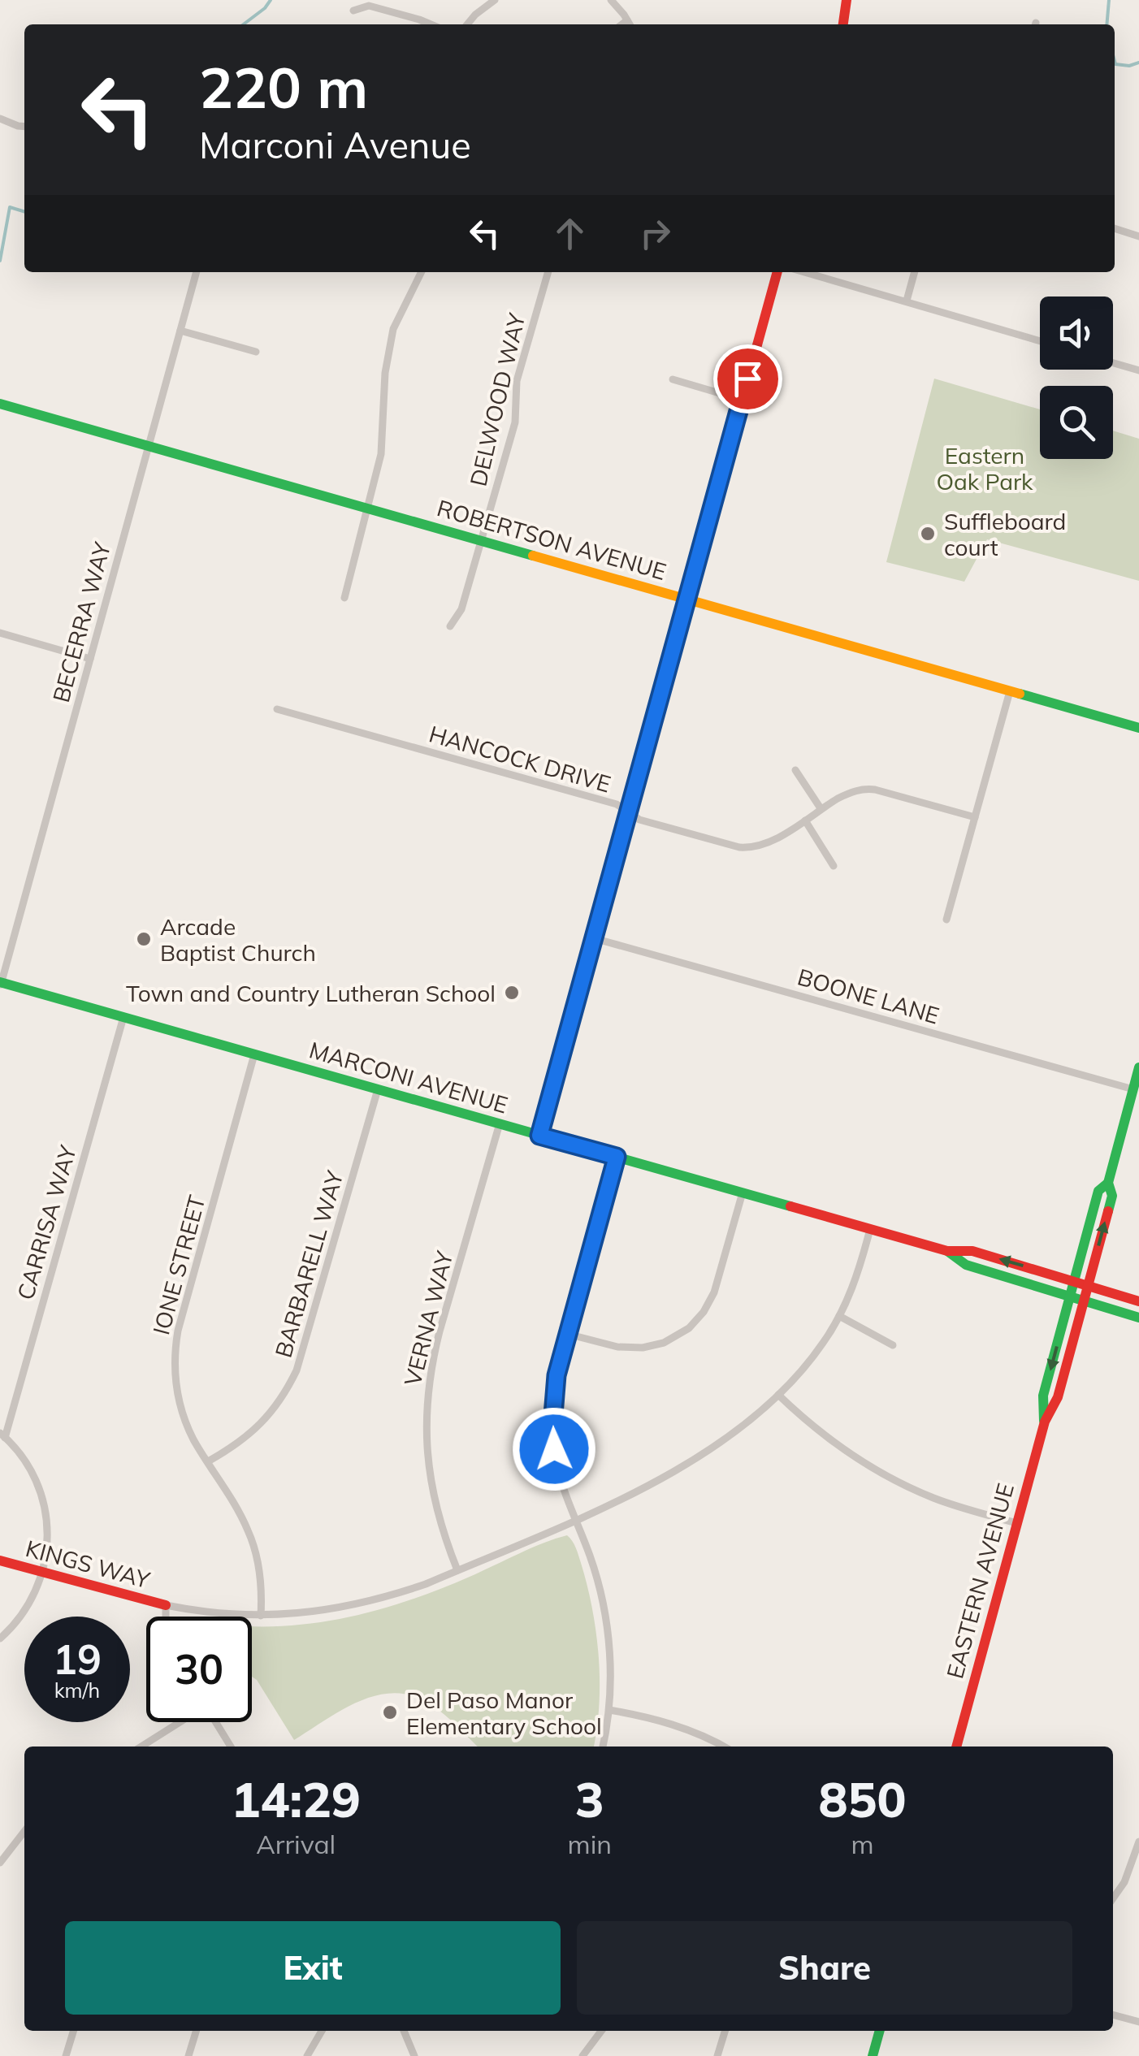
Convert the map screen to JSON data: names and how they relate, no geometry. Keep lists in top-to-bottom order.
{
  "streets": {
    "main road": [
      "ROBERTSON AVENUE",
      "MARCONI AVENUE",
      "KINGS WAY",
      "EASTERN AVENUE"
    ],
    "street": [
      "DELWOOD WAY",
      "BECERRA WAY",
      "HANCOCK DRIVE",
      "BOONE LANE",
      "CARRISA WAY",
      "BARBARELL WAY",
      "IONE STREET",
      "VERNA WAY"
    ]
  },
  "crossings": [
    ["DELWOOD WAY", "ROBERTSON AVENUE"],
    ["ROBERTSON AVENUE", "BECERRA WAY"],
    ["BECERRA WAY", "MARCONI AVENUE"],
    ["BOONE LANE", "EASTERN AVENUE"],
    ["MARCONI AVENUE", "CARRISA WAY"],
    ["MARCONI AVENUE", "BARBARELL WAY"],
    ["MARCONI AVENUE", "IONE STREET"],
    ["MARCONI AVENUE", "VERNA WAY"],
    ["MARCONI AVENUE", "EASTERN AVENUE"],
    ["BARBARELL WAY", "IONE STREET"]
  ],
  "parks": ["Eastern Oak Park"],
  "places": [
    "Suffleboard court",
    "Arcade Baptist Church",
    "Town and Country Lutheran School",
    "Del Paso Manor Elementary School"
  ],
  "page": {
    "turn": ["220 m", "Marconi Avenue"],
    "speed": "19 km/h",
    "limit": "30",
    "eta": [
      "14:29",
      "Arrival",
      "3",
      "min",
      "850",
      "m"
    ],
    "buttons": ["Exit", "Share"]
  }
}
